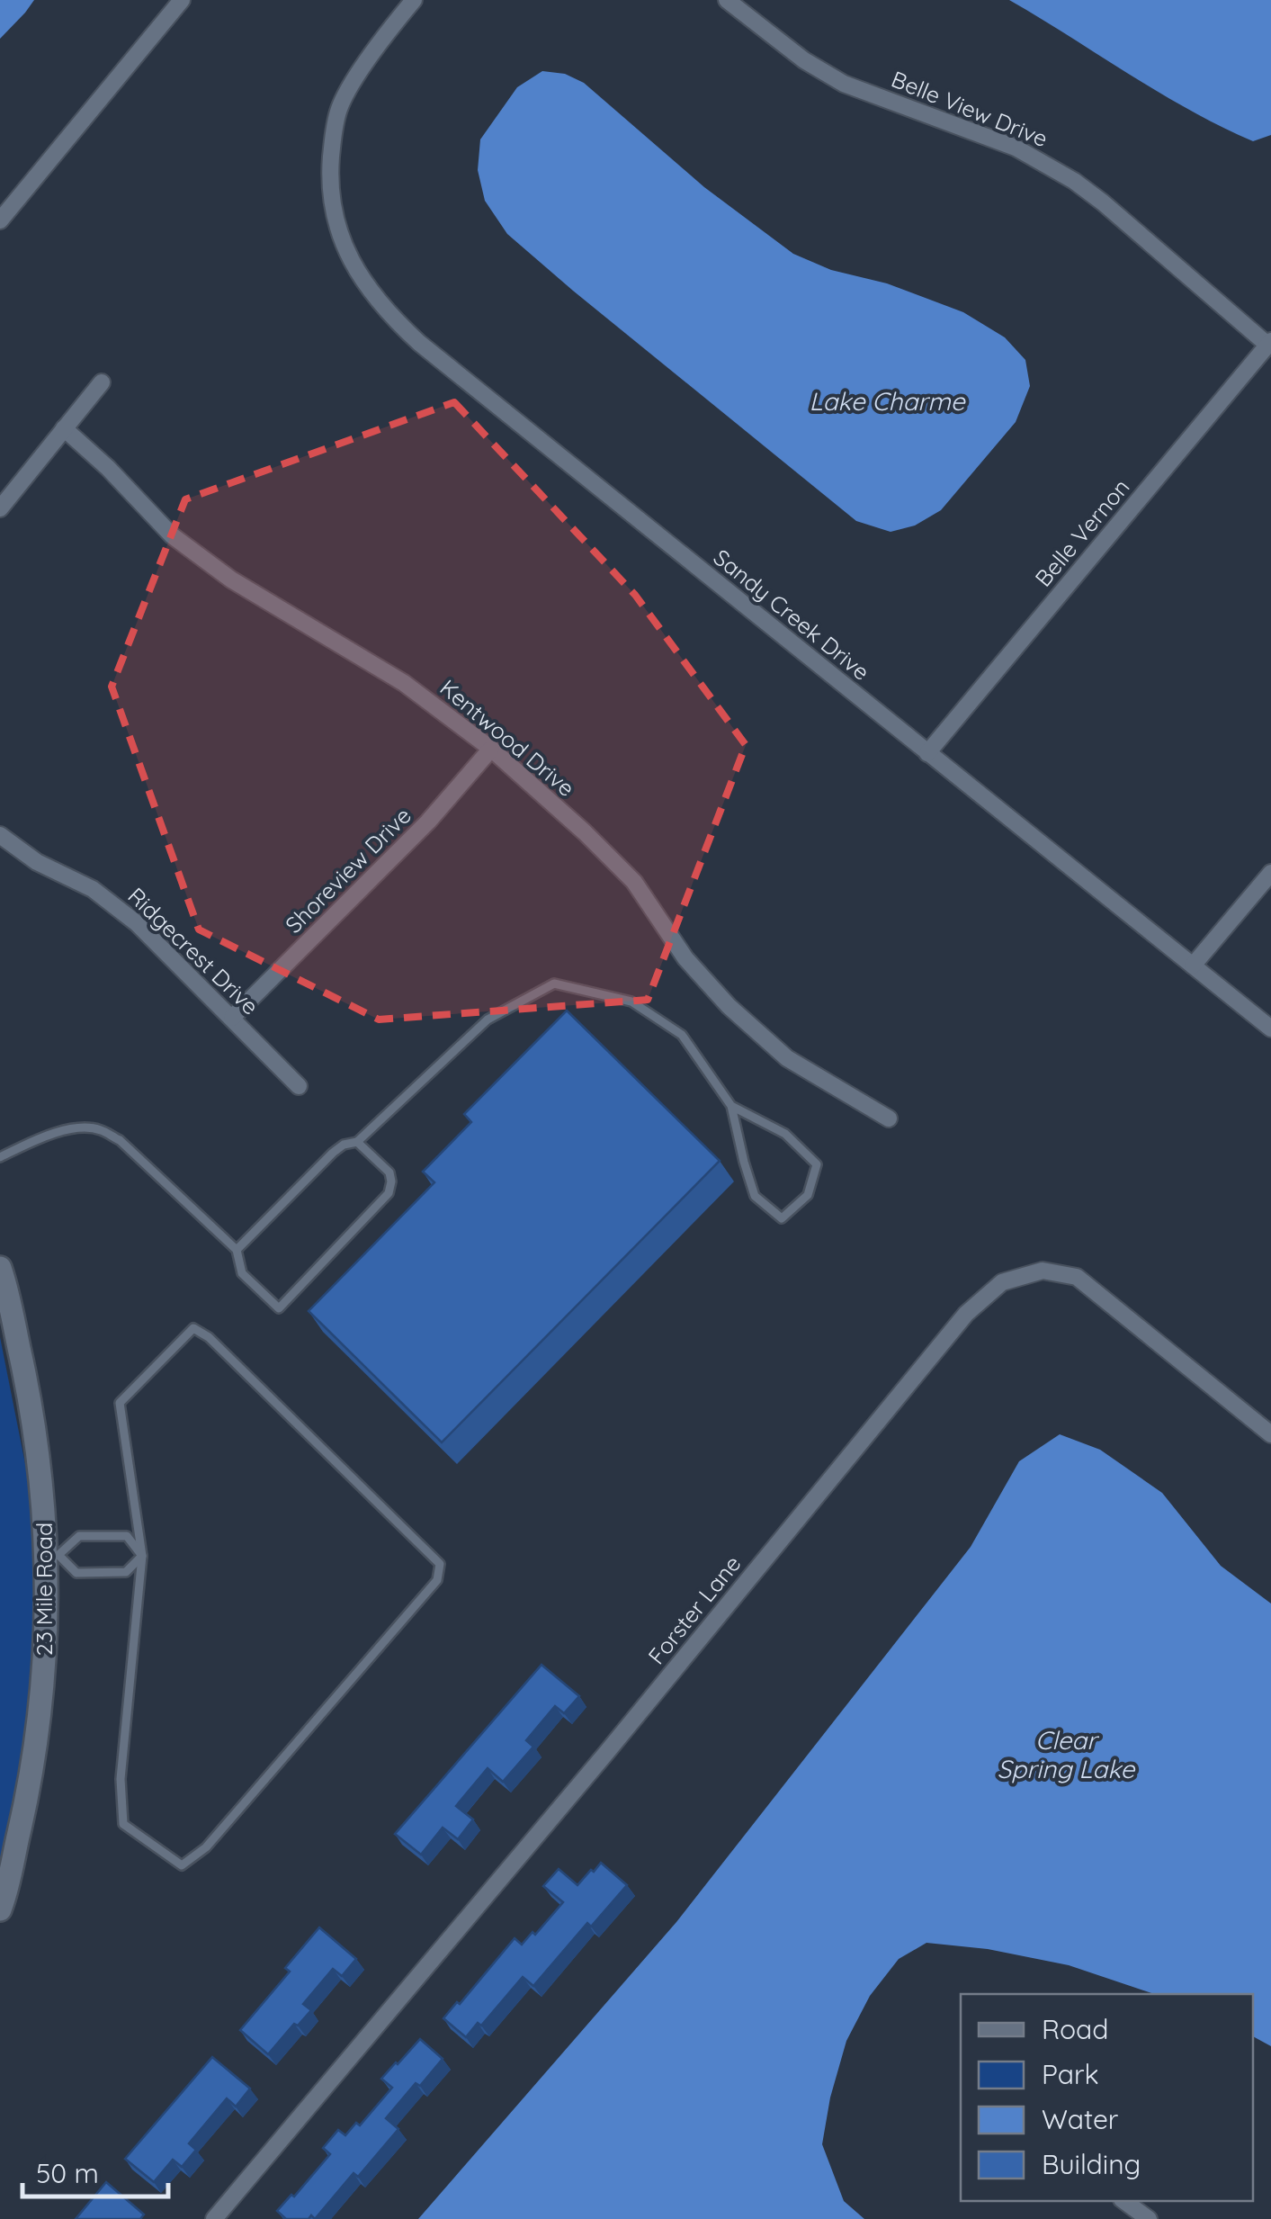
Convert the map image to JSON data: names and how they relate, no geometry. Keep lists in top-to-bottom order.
{
  "streets": {
    "main road": ["23 Mile Road"],
    "street": [
      "Belle View Drive",
      "Belle Vernon",
      "Sandy Creek Drive",
      "Kentwood Drive",
      "Shoreview Drive",
      "Ridgecrest Drive",
      "Forster Lane"
    ]
  },
  "crossings": [
    ["Belle View Drive", "Belle Vernon"],
    ["Belle Vernon", "Sandy Creek Drive"],
    ["Kentwood Drive", "Shoreview Drive"],
    ["Shoreview Drive", "Ridgecrest Drive"]
  ],
  "water": ["Lake Charme", "Clear Spring Lake"],
  "legend": [
    "Road",
    "Park",
    "Water",
    "Building"
  ],
  "scale_bar": "50 m"
}
